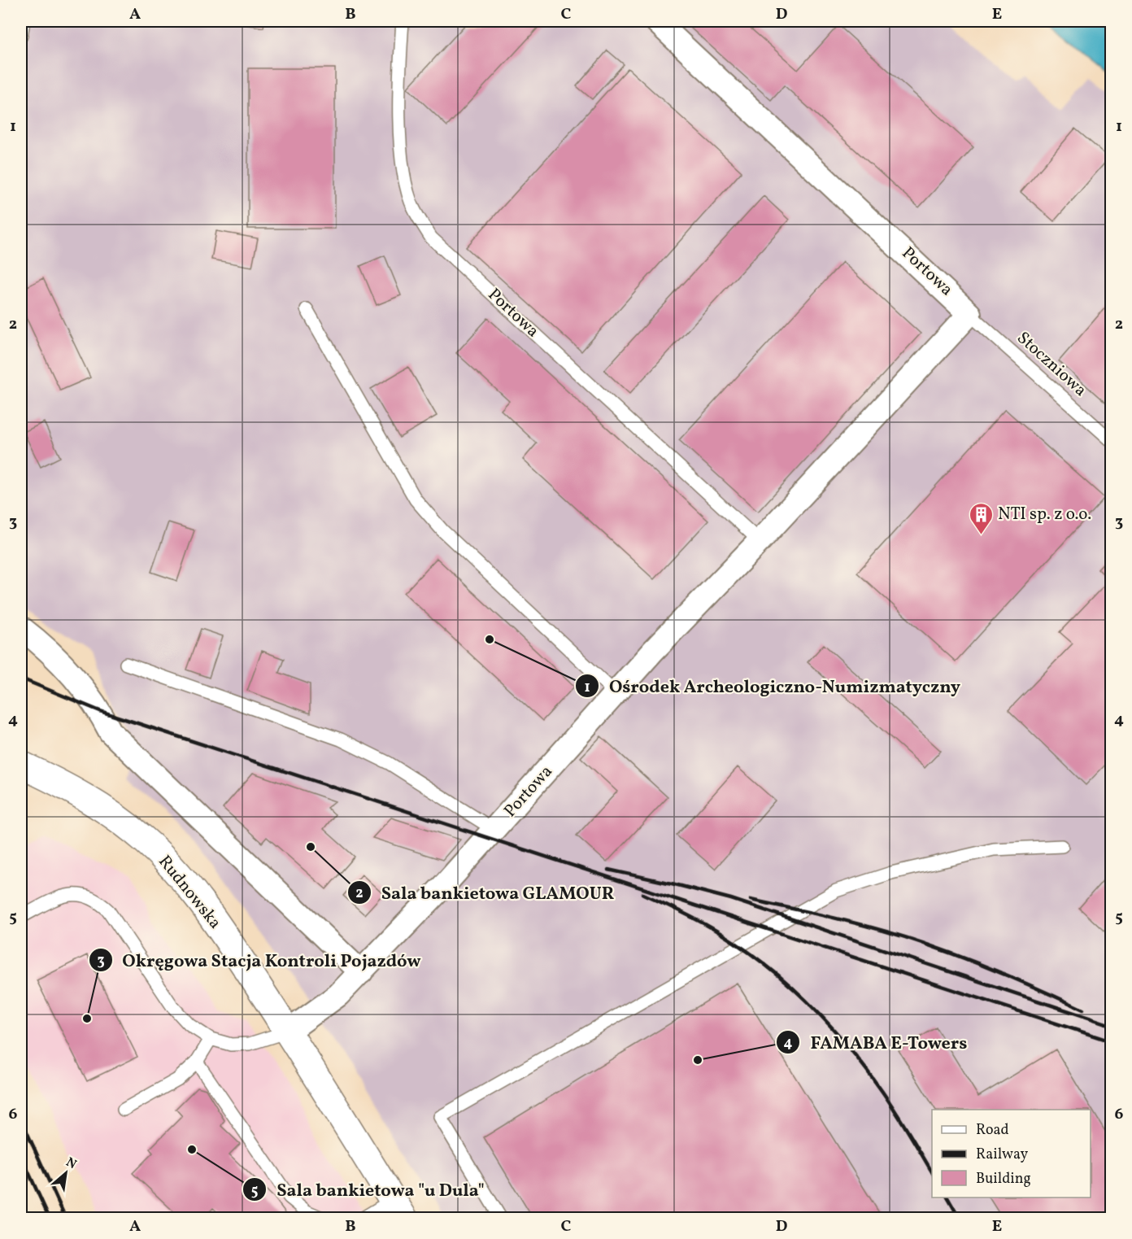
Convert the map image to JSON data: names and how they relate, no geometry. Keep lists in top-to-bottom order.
{
  "streets": {
    "main road": ["Rudnowska"],
    "street": ["Portowa"],
    "lane": ["Stoczniowa"]
  },
  "crossings": [
    ["Portowa", "Stoczniowa"],
    ["Portowa", "Rudnowska"]
  ],
  "places": {
    "building": ["NTI sp. z o.o."],
    "other": [
      "Ośrodek Archeologiczno-Numizmatyczny",
      "Sala bankietowa GLAMOUR",
      "Okręgowa Stacja Kontroli Pojazdów",
      "FAMABA E-Towers",
      "Sala bankietowa \"u Dula\""
    ]
  },
  "legend": ["Road", "Railway", "Building"],
  "north": "top right",
  "grid": {
    "columns": [
      "A",
      "B",
      "C",
      "D",
      "E"
    ],
    "rows": [
      "1",
      "2",
      "3",
      "4",
      "5",
      "6"
    ]
  }
}
